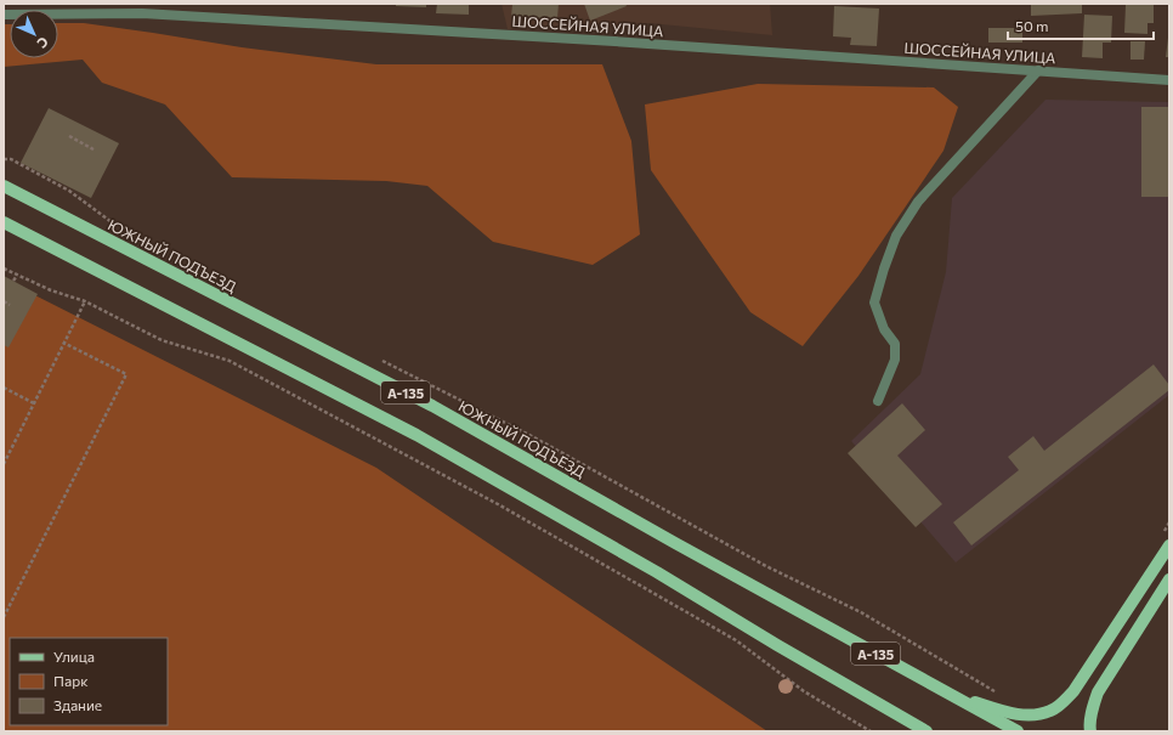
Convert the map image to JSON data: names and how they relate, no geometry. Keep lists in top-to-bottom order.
{
  "streets": {
    "main road": ["ЮЖНЫЙ ПОДЪЕЗД", "А-135"],
    "street": ["ШОССЕЙНАЯ УЛИЦА"]
  },
  "legend": ["Улица", "Парк", "Здание"],
  "scale_bar": "50 m",
  "north": "bottom right"
}
